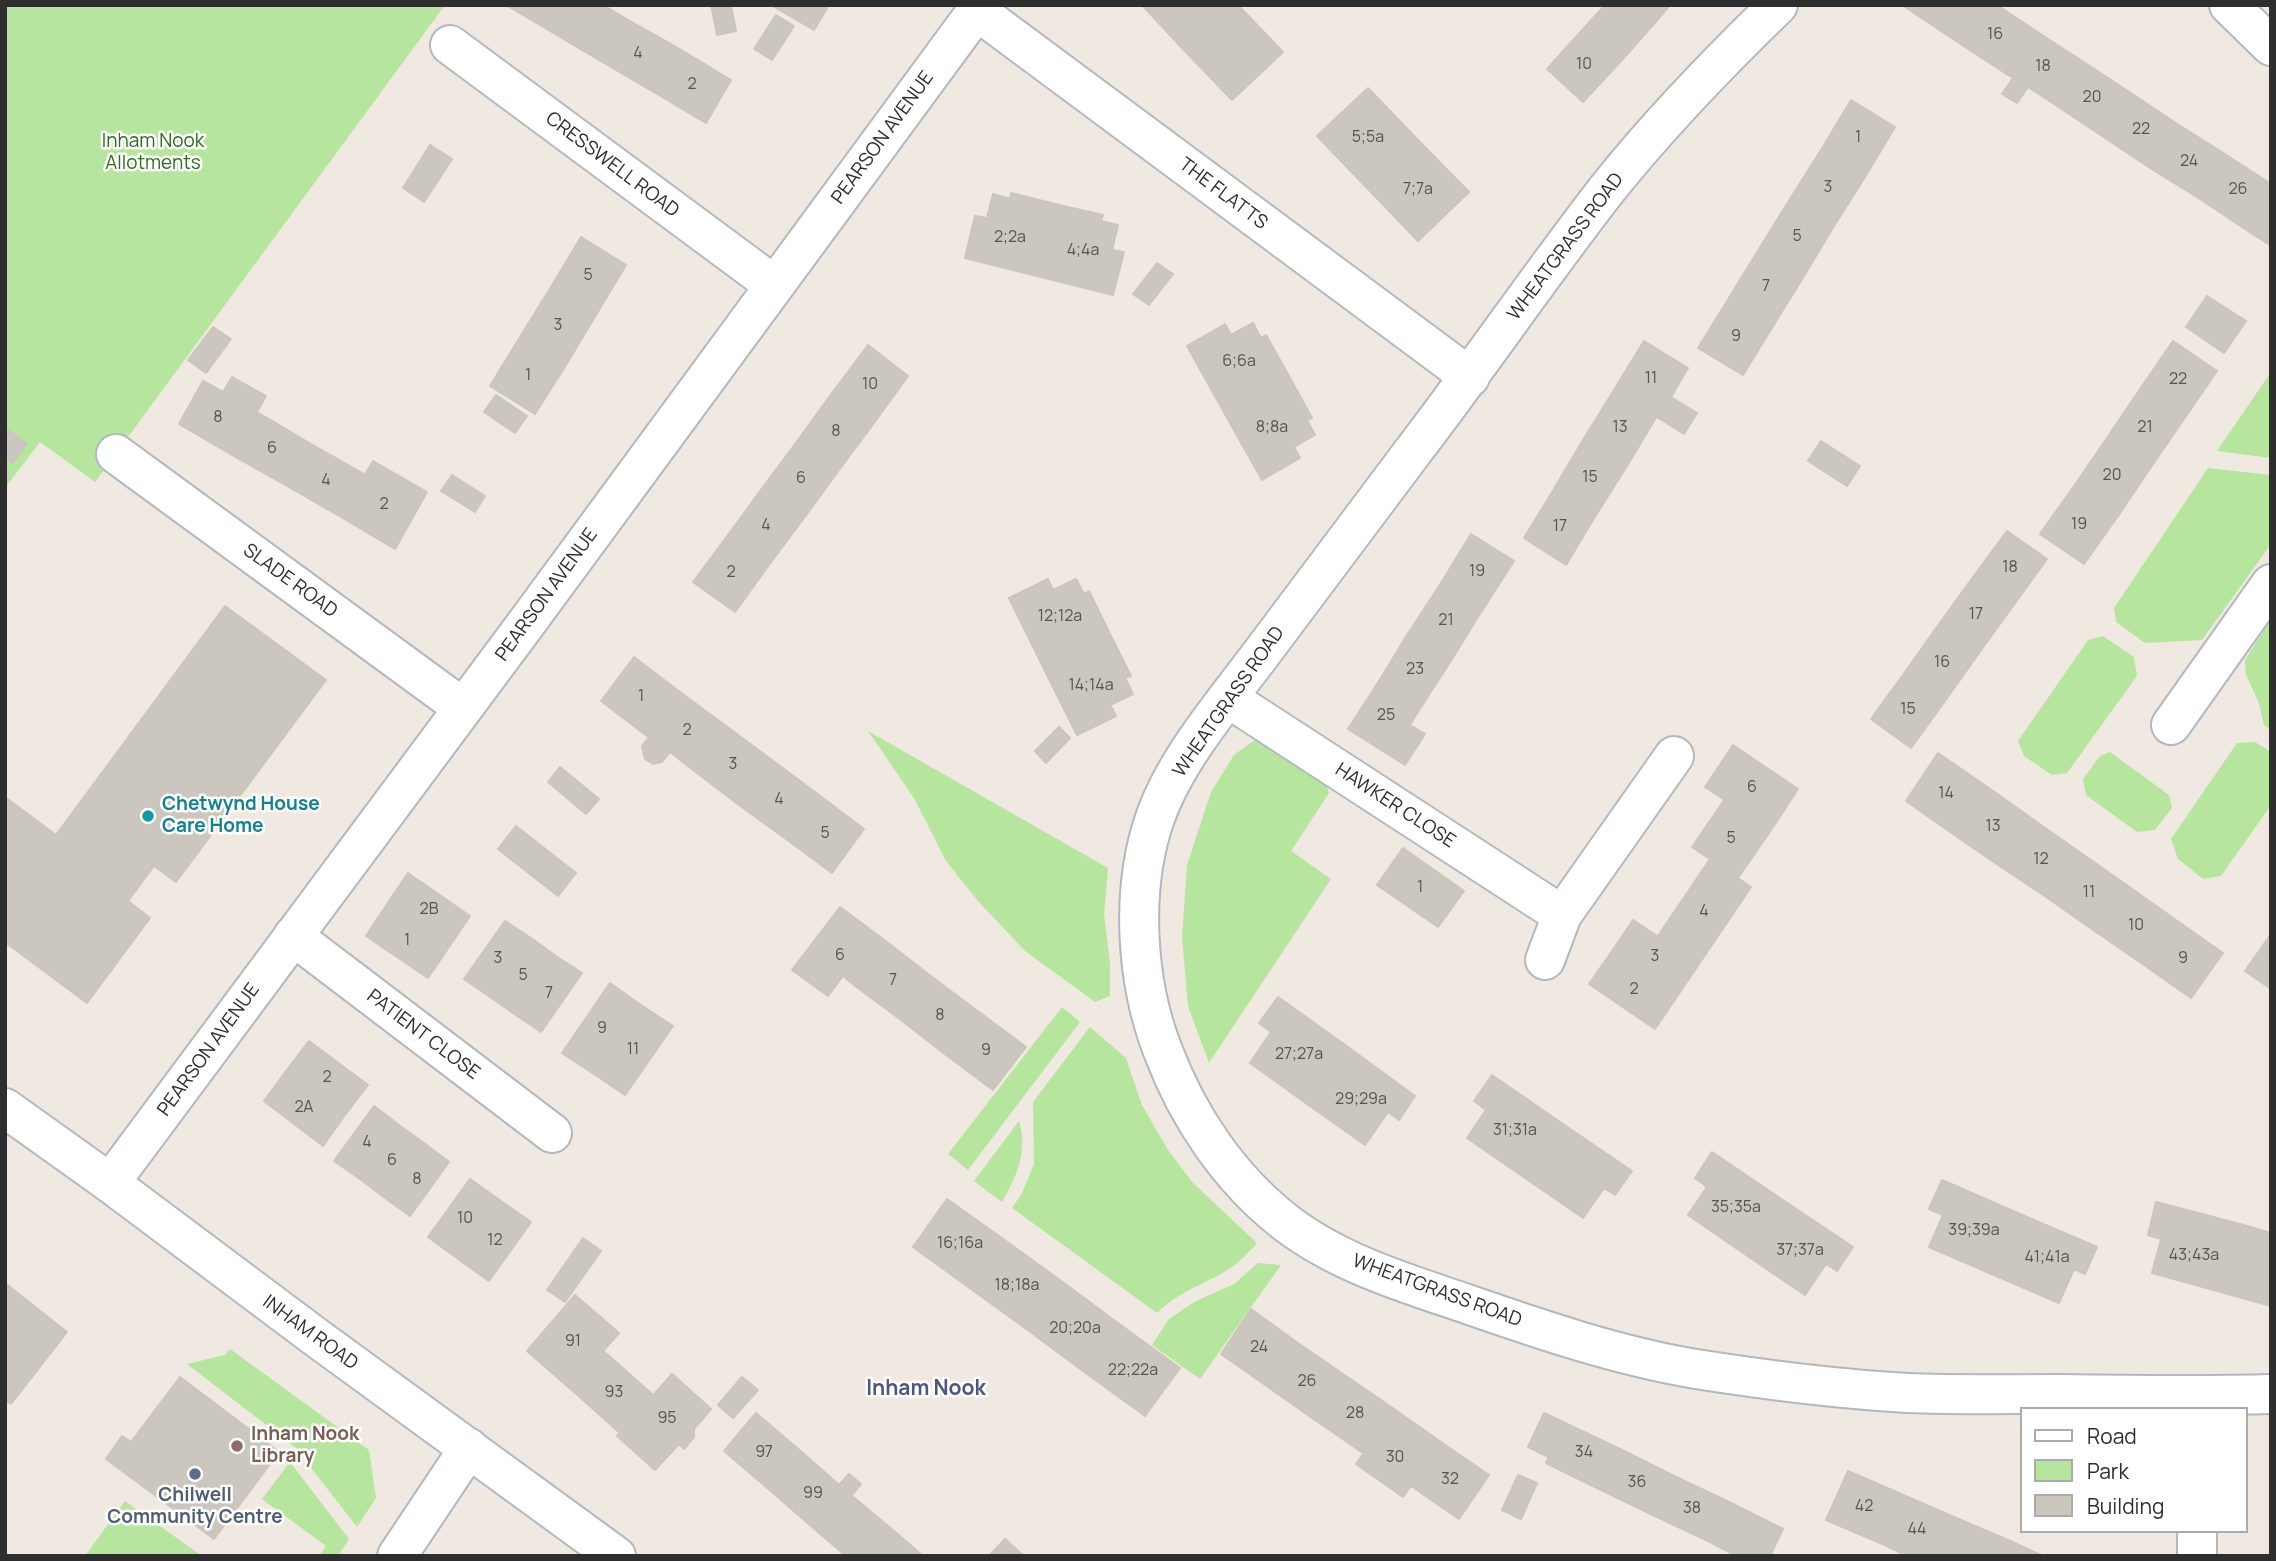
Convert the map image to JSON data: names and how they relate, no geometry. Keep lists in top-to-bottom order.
{
  "streets": {
    "street": [
      "PEARSON AVENUE",
      "CRESSWELL ROAD",
      "THE FLATTS",
      "WHEATGRASS ROAD",
      "SLADE ROAD",
      "HAWKER CLOSE",
      "PATIENT CLOSE",
      "INHAM ROAD"
    ]
  },
  "crossings": [
    ["PEARSON AVENUE", "CRESSWELL ROAD"],
    ["PEARSON AVENUE", "THE FLATTS"],
    ["PEARSON AVENUE", "SLADE ROAD"],
    ["PEARSON AVENUE", "PATIENT CLOSE"],
    ["PEARSON AVENUE", "INHAM ROAD"],
    ["THE FLATTS", "WHEATGRASS ROAD"],
    ["WHEATGRASS ROAD", "HAWKER CLOSE"]
  ],
  "districts": ["Inham Nook"],
  "parks": ["Inham Nook Allotments"],
  "places": ["Chetwynd House Care Home", "Inham Nook Library", "Chilwell Community Centre"],
  "house_numbers": [
    "16",
    "4",
    "10",
    "18",
    "2",
    "20",
    "22",
    "5;5a",
    "1",
    "24",
    "3",
    "7;7a",
    "26",
    "5",
    "2;2a",
    "4;4a",
    "5",
    "7",
    "3",
    "9",
    "6;6a",
    "1",
    "11",
    "22",
    "10",
    "8",
    "8;8a",
    "13",
    "21",
    "8",
    "6",
    "20",
    "15",
    "6",
    "4",
    "2",
    "19",
    "4",
    "17",
    "18",
    "19",
    "2",
    "17",
    "12;12a",
    "21",
    "16",
    "23",
    "14;14a",
    "1",
    "15",
    "25",
    "2",
    "3",
    "6",
    "14",
    "4",
    "13",
    "5",
    "5",
    "12",
    "1",
    "11",
    "2B",
    "4",
    "10",
    "1",
    "6",
    "3",
    "3",
    "9",
    "5",
    "7",
    "2",
    "7",
    "8",
    "9",
    "11",
    "9",
    "27;27a",
    "2",
    "29;29a",
    "2A",
    "31;31a",
    "4",
    "6",
    "8",
    "35;35a",
    "10",
    "39;39a",
    "12",
    "16;16a",
    "37;37a",
    "43;43a",
    "41;41a",
    "18;18a",
    "20;20a",
    "91",
    "24",
    "22;22a",
    "26",
    "93",
    "28",
    "95",
    "97",
    "34",
    "30",
    "32",
    "36",
    "99",
    "42",
    "38",
    "44"
  ],
  "legend": ["Road", "Park", "Building"]
}
